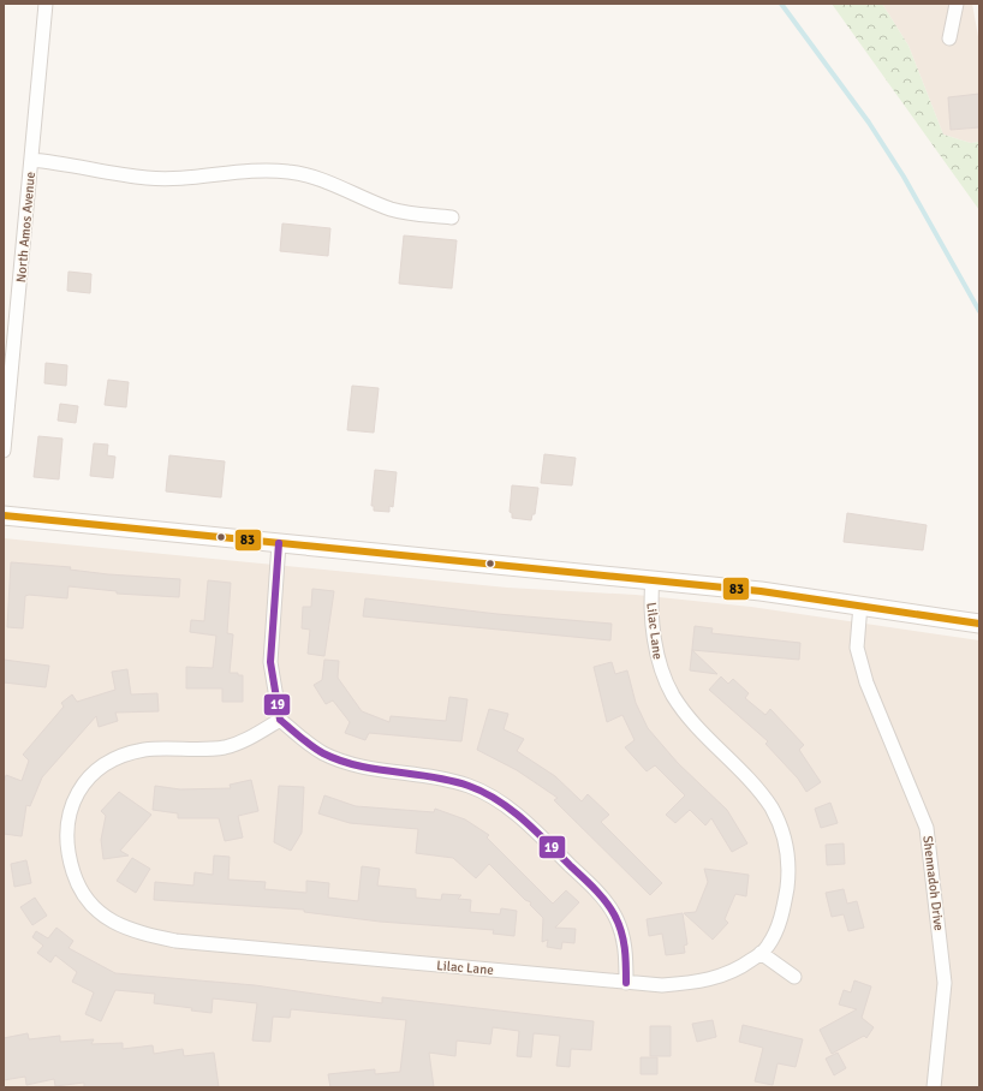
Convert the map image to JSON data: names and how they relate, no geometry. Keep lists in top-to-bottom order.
{
  "streets": {
    "street": ["North Amos Avenue", "Lilac Lane", "Shennadoh Drive"]
  },
  "lines": ["transit line 83", "transit line 19"]
}
